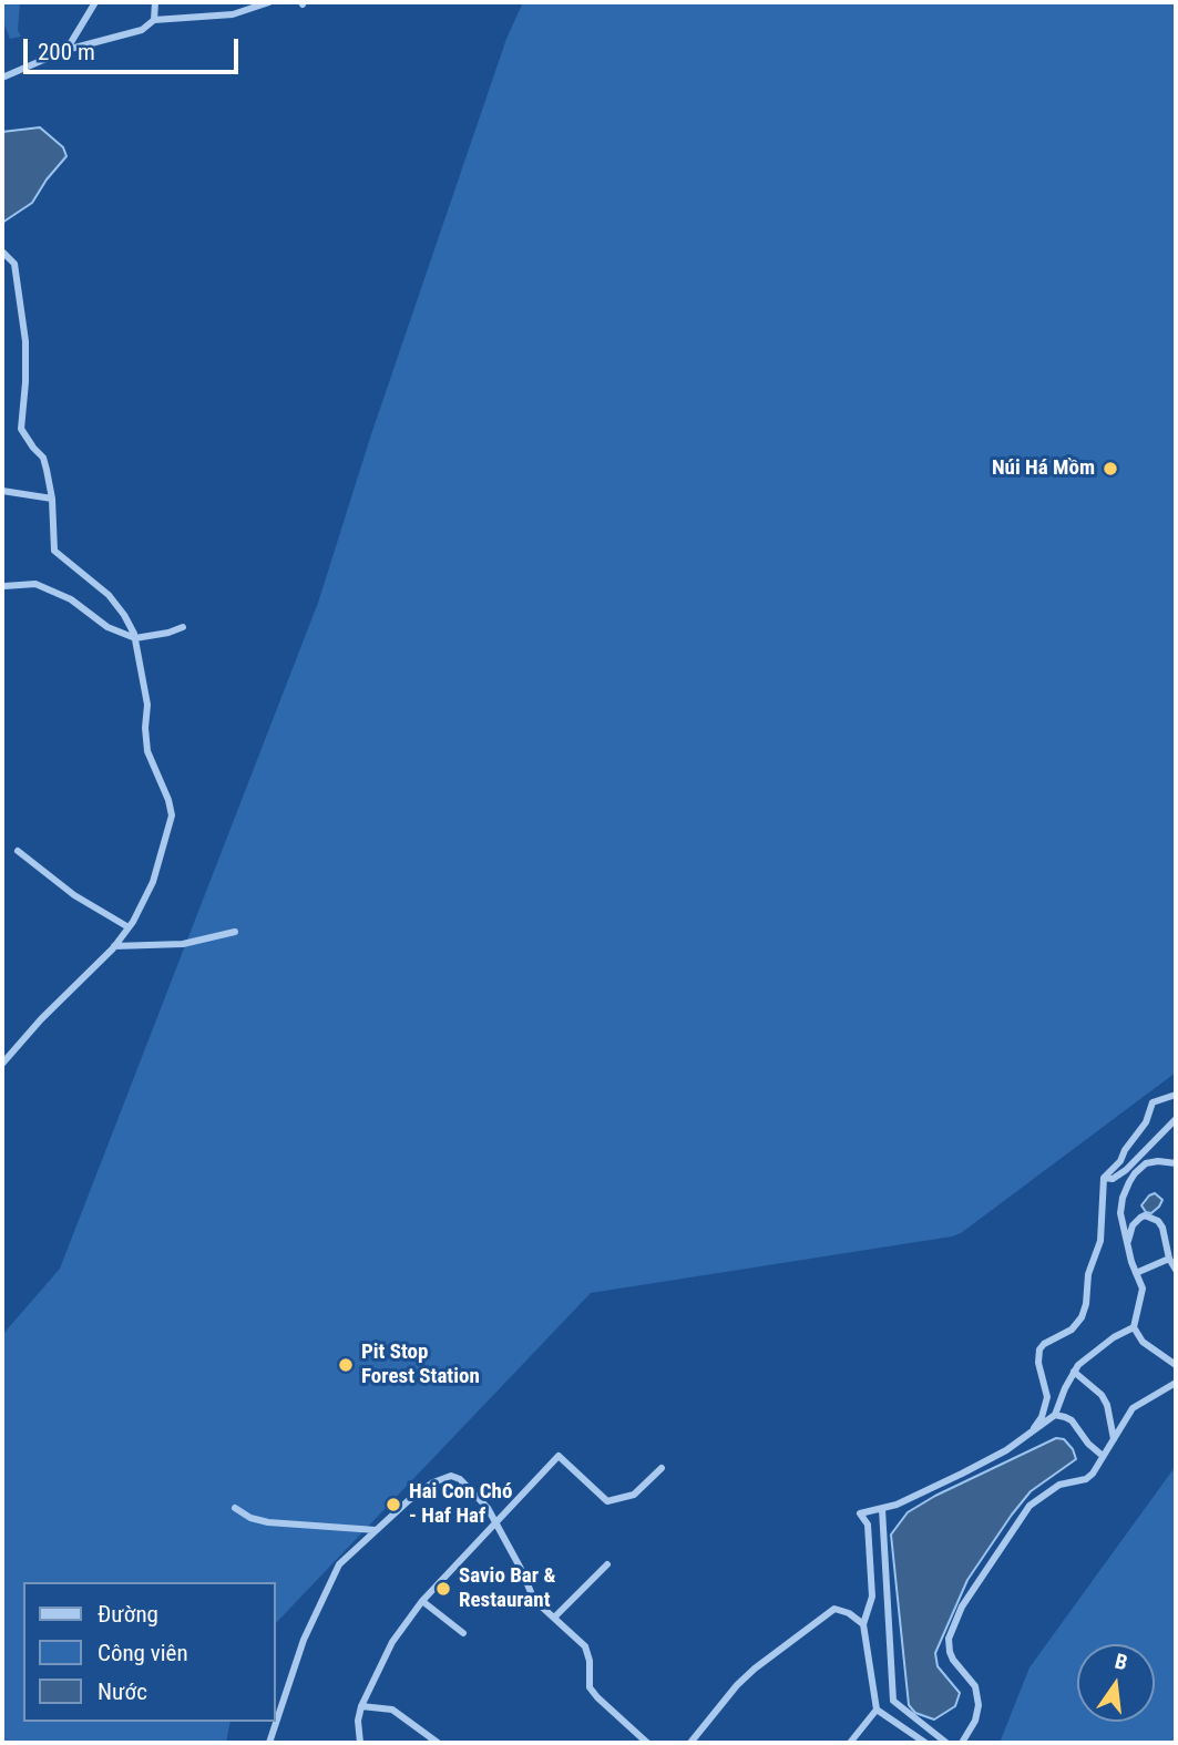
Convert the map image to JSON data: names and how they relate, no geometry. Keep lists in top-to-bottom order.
{
  "places": [
    "Núi Há Mồm",
    "Pit Stop Forest Station",
    "Hai Con Chó - Haf Haf",
    "Savio Bar & Restaurant"
  ],
  "legend": ["Đường", "Công viên", "Nước"],
  "scale_bar": "200 m",
  "north": "top"
}
